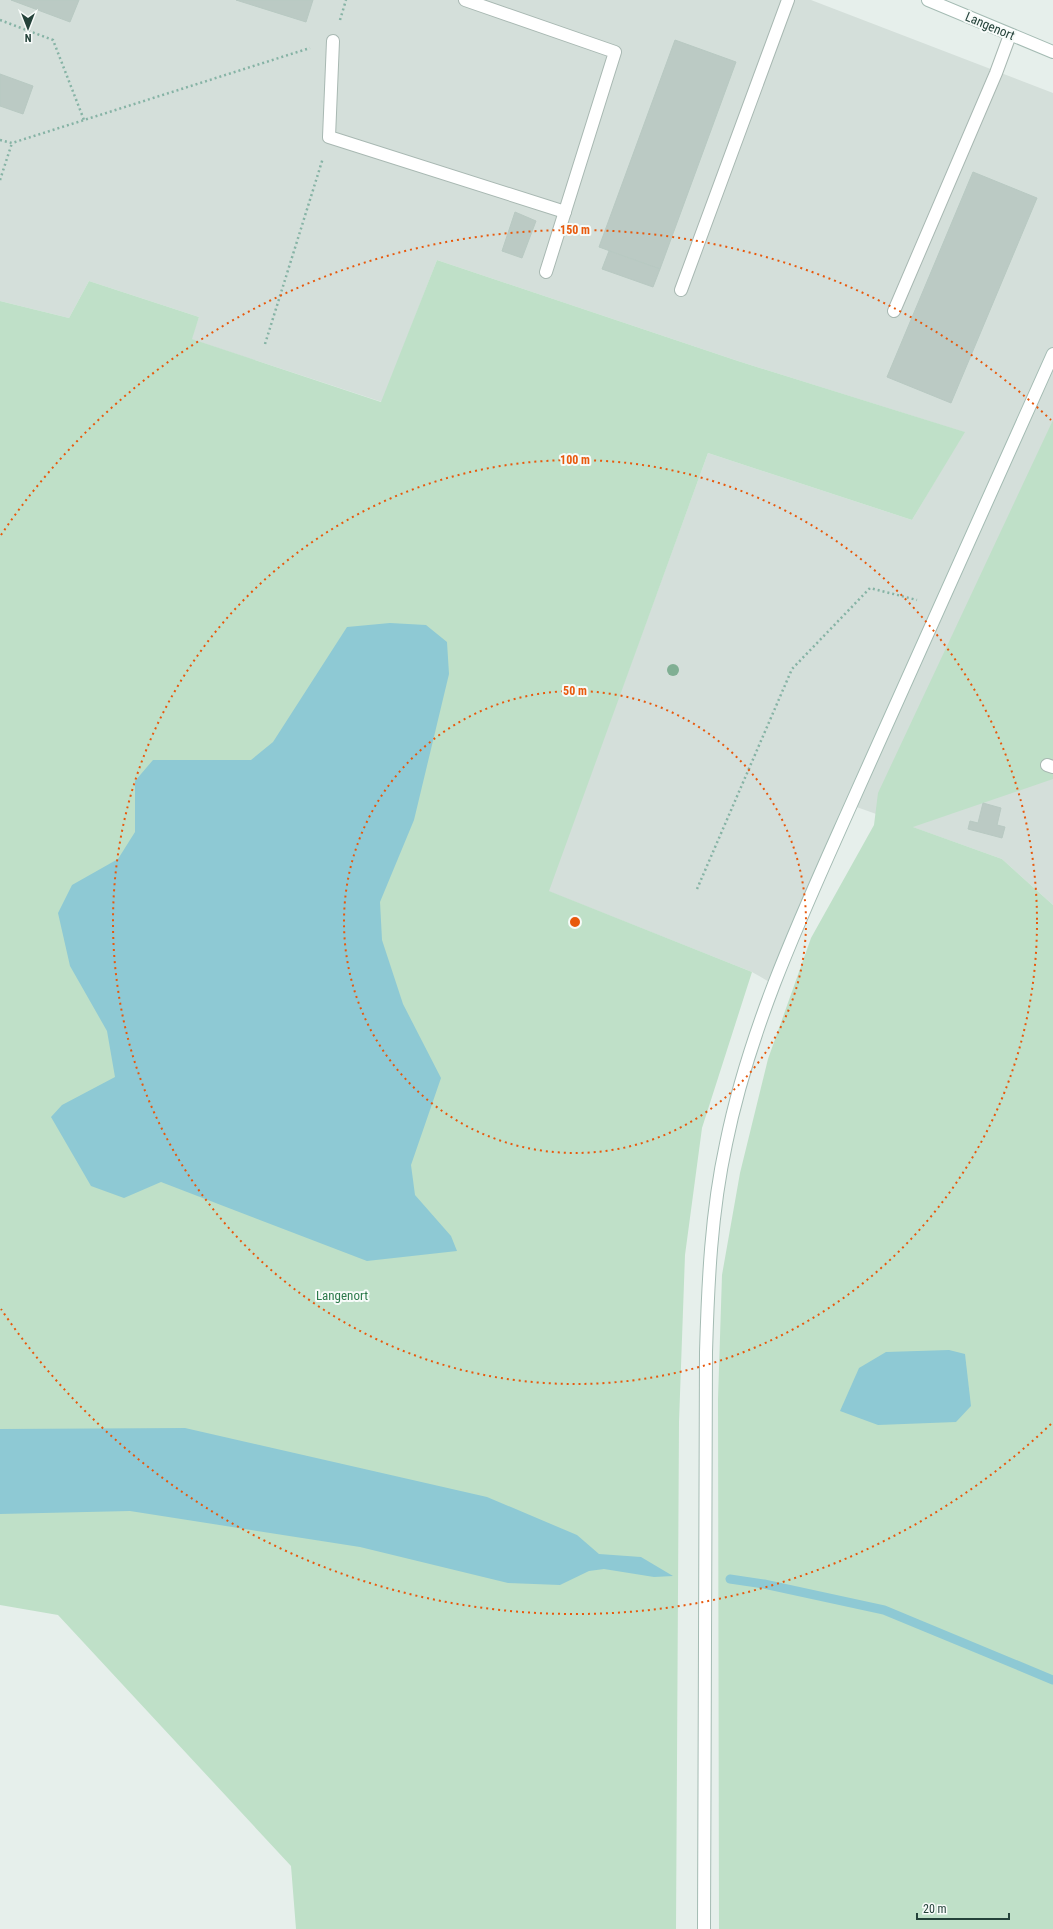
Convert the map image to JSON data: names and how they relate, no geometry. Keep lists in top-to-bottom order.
{
  "streets": {
    "street": ["Langenort"]
  },
  "parks": ["Langenort"],
  "scale_bar": "20 m",
  "north": "bottom",
  "rings": ["150 m", "100 m", "50 m"]
}
